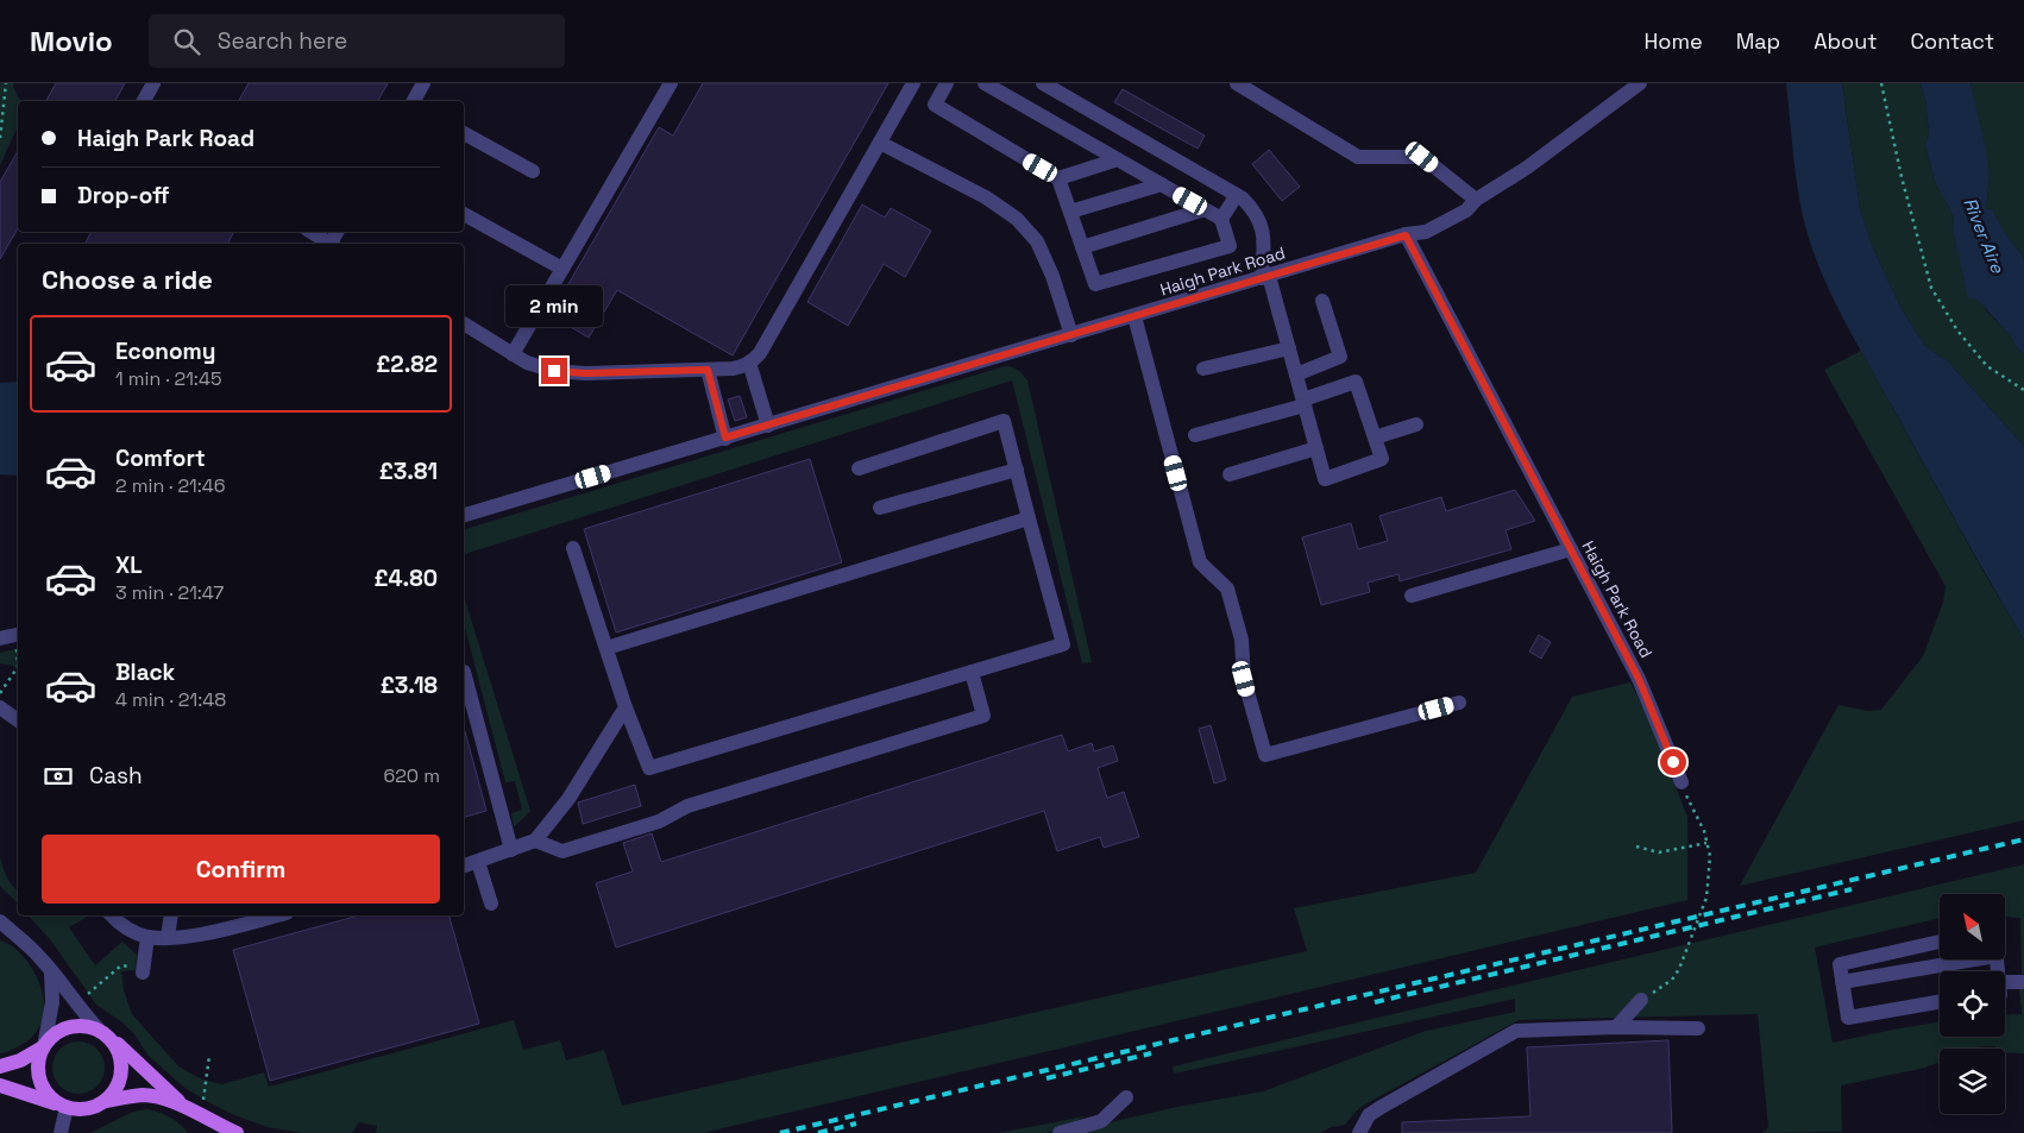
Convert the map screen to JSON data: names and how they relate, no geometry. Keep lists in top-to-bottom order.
{
  "streets": {
    "street": ["Haigh Park Road"]
  },
  "water": ["River Aire"],
  "north": "top left",
  "page": {
    "header": "Movio",
    "search": "Search here",
    "nav": [
      "Home",
      "Map",
      "About",
      "Contact"
    ],
    "banner": ["Haigh Park Road", "Drop-off"],
    "heading": "Choose a ride",
    "bubble": "2 min",
    "list": [
      {
        "name": "Economy",
        "note": "1 min · 21:45",
        "value": "£2.82"
      },
      {
        "name": "Comfort",
        "note": "2 min · 21:46",
        "value": "£3.81"
      },
      {
        "name": "XL",
        "note": "3 min · 21:47",
        "value": "£4.80"
      },
      {
        "name": "Black",
        "note": "4 min · 21:48",
        "value": "£3.18"
      }
    ],
    "pay": ["Cash", "620 m"],
    "buttons": "Confirm"
  }
}
